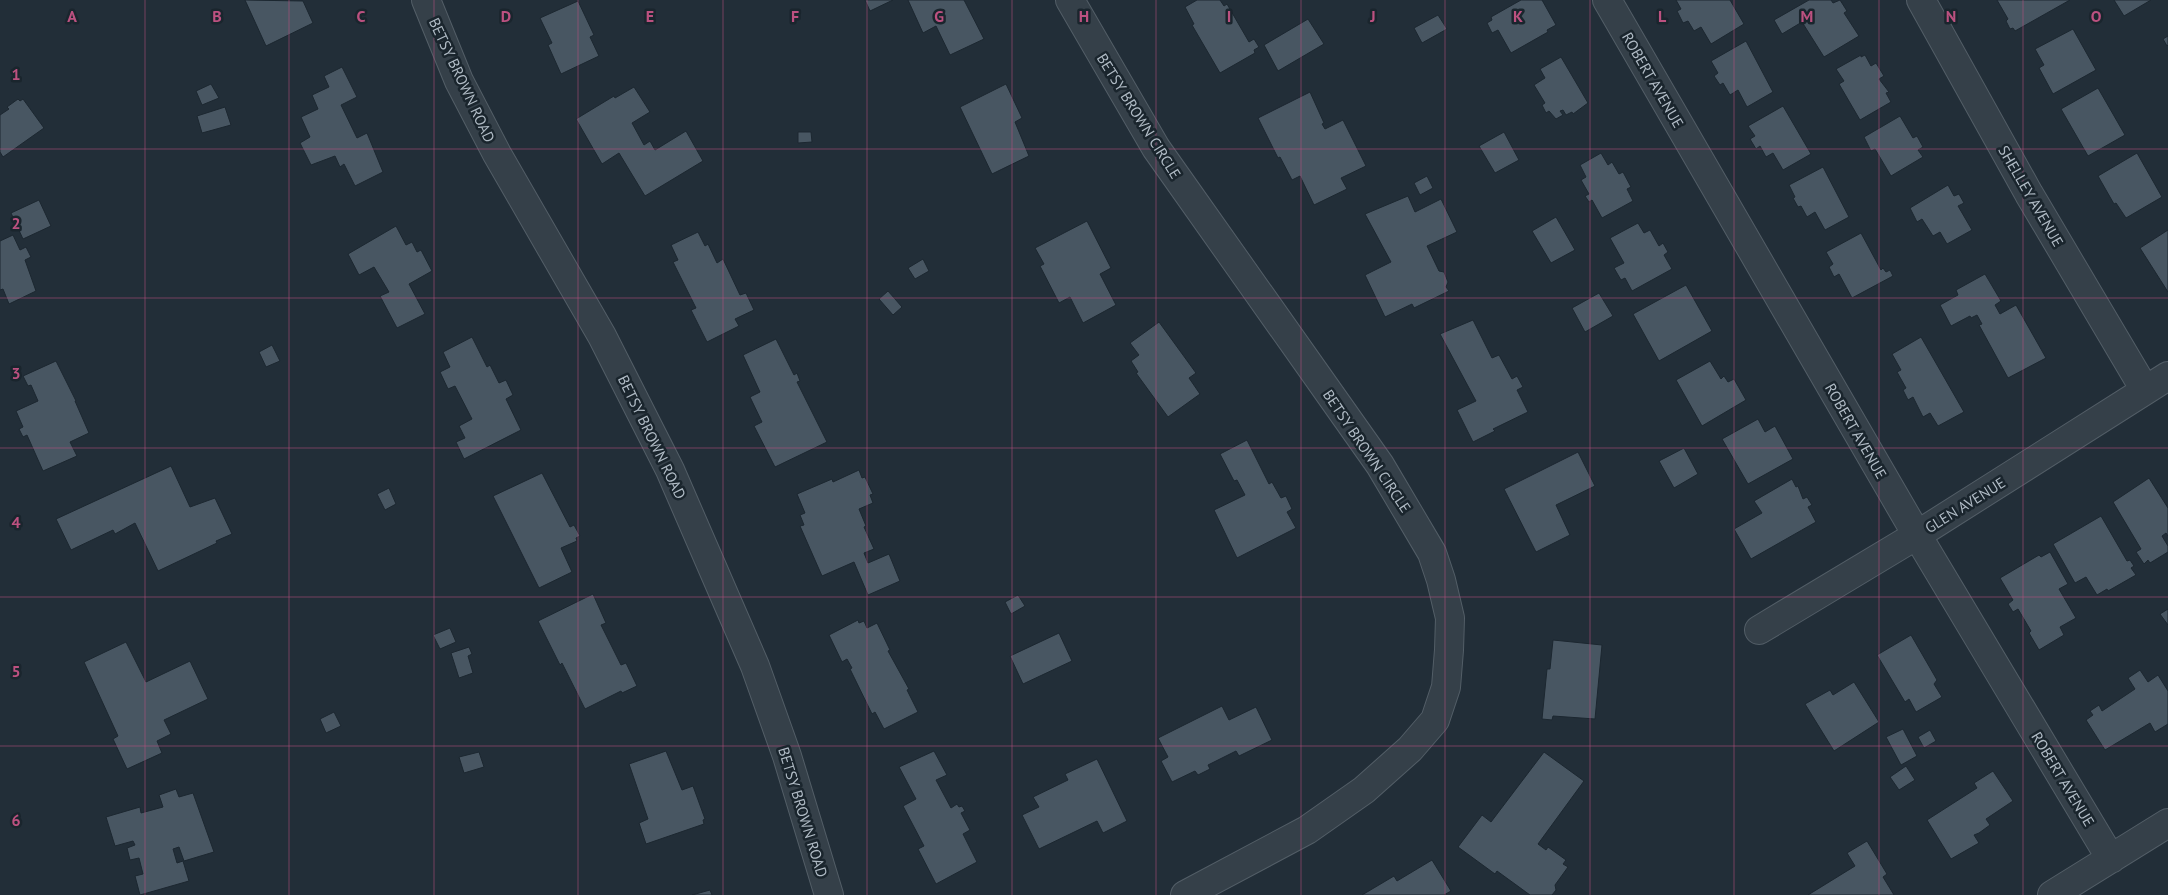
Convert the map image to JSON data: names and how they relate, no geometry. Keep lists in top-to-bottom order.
{
  "streets": {
    "street": [
      "BETSY BROWN ROAD",
      "ROBERT AVENUE",
      "BETSY BROWN CIRCLE",
      "SHELLEY AVENUE",
      "GLEN AVENUE"
    ]
  },
  "crossings": [
    ["ROBERT AVENUE", "GLEN AVENUE"],
    ["SHELLEY AVENUE", "GLEN AVENUE"]
  ],
  "grid": {
    "columns": [
      "A",
      "B",
      "C",
      "D",
      "E",
      "F",
      "G",
      "H",
      "I",
      "J",
      "K",
      "L",
      "M",
      "N",
      "O"
    ],
    "rows": [
      "1",
      "2",
      "3",
      "4",
      "5",
      "6"
    ]
  }
}
